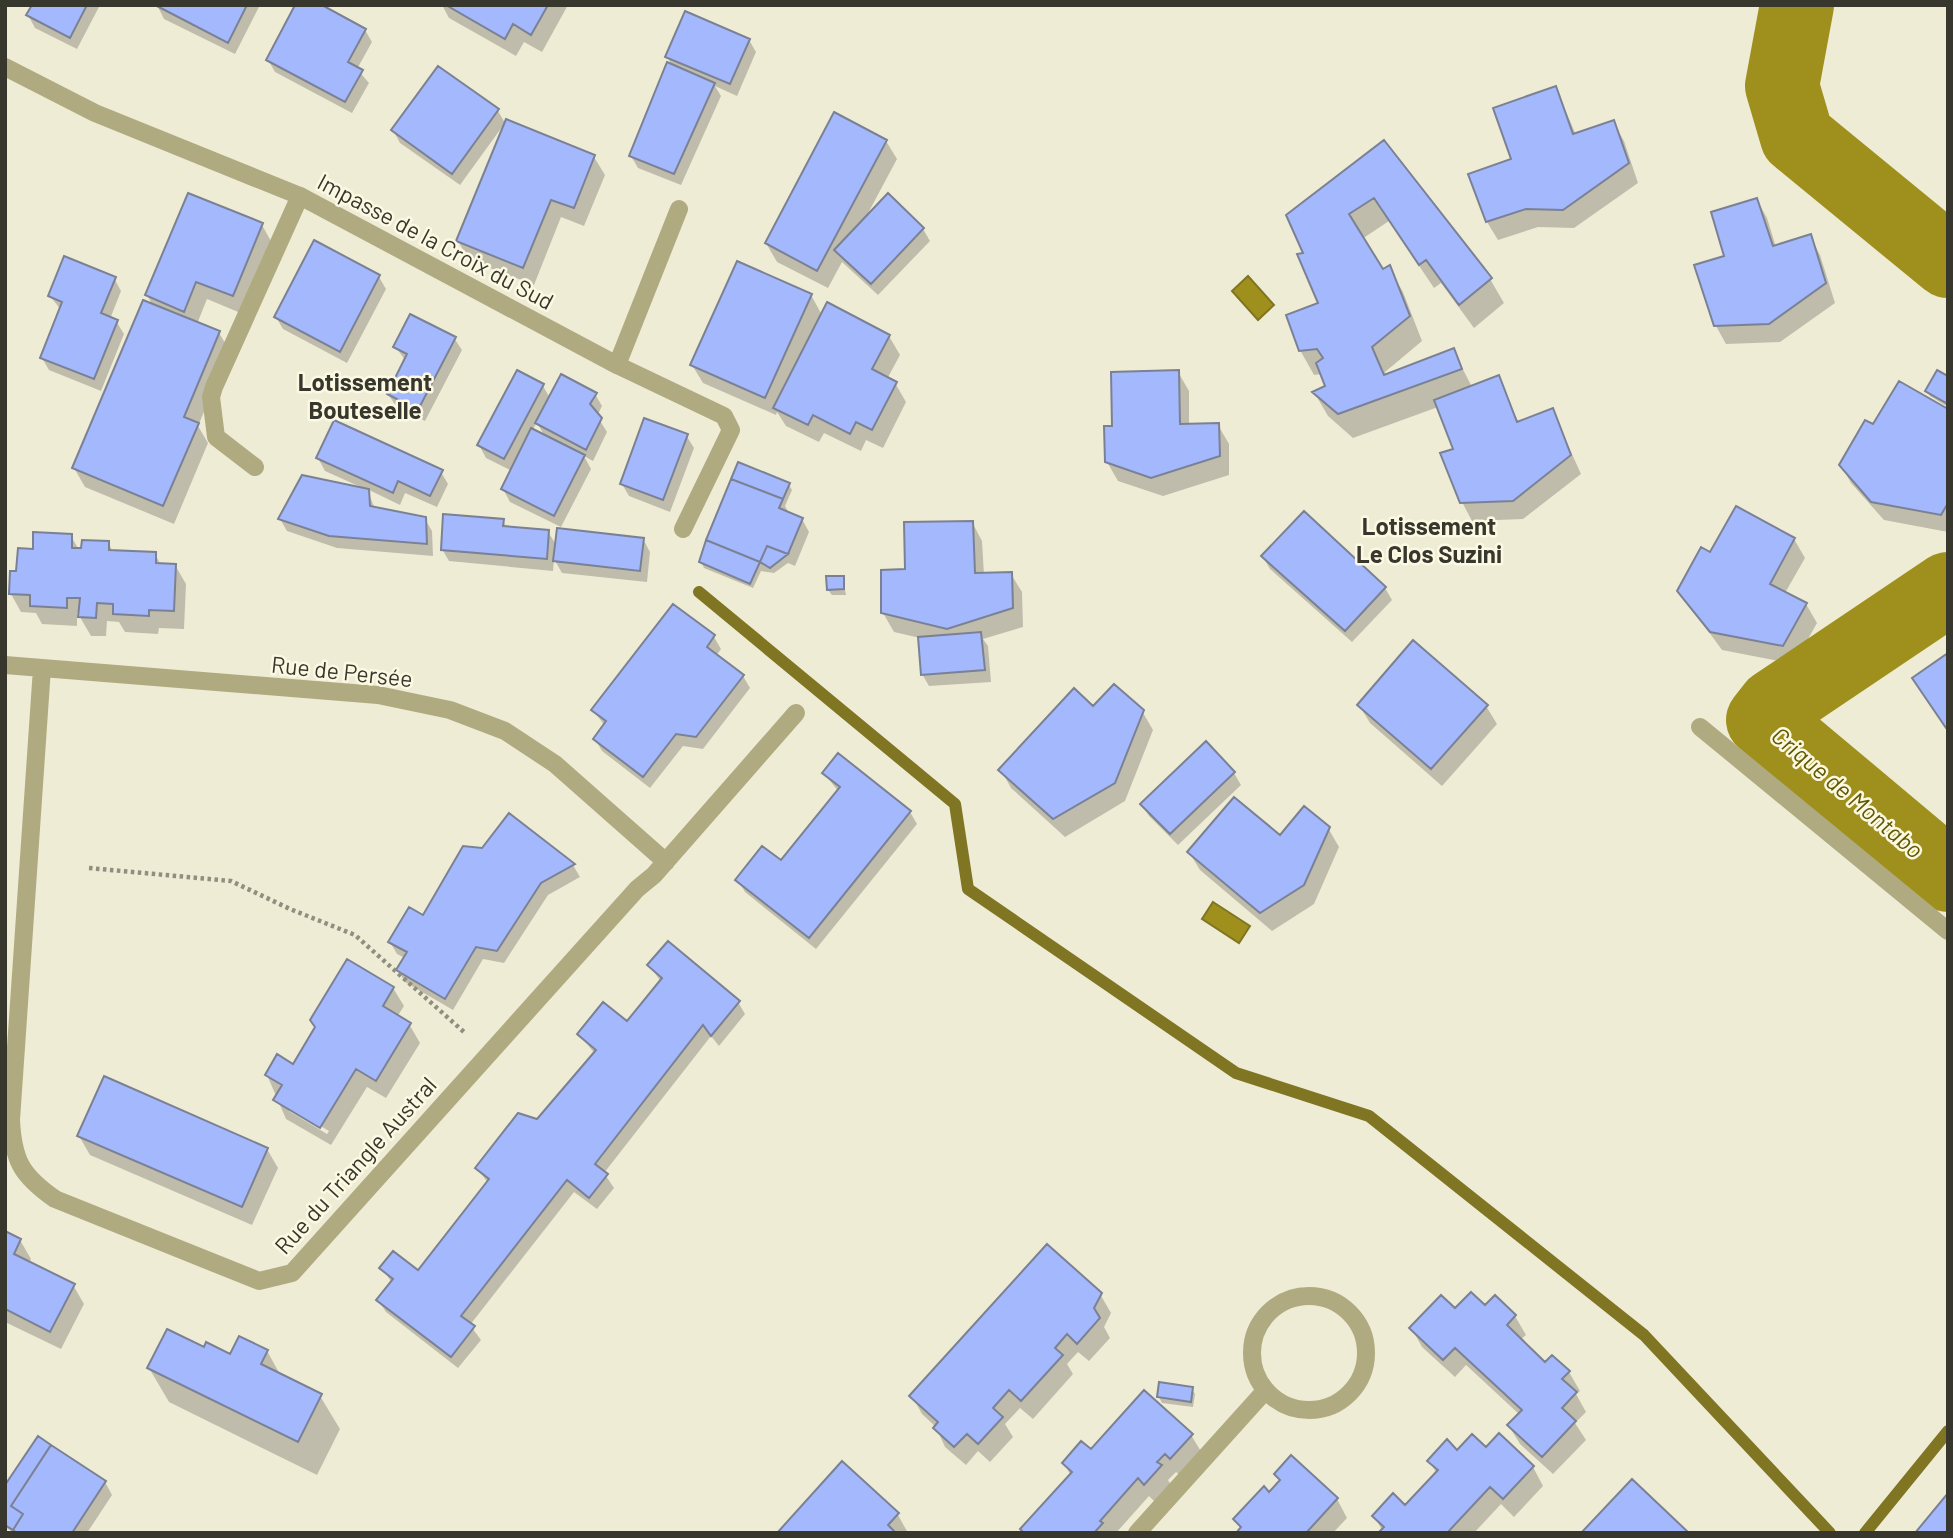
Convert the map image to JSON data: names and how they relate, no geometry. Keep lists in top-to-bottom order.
{
  "streets": {
    "street": ["Impasse de la Croix du Sud", "Rue de Persée", "Rue du Triangle Austral"]
  },
  "crossings": [
    ["Rue de Persée", "Rue du Triangle Austral"]
  ],
  "districts": ["Lotissement Bouteselle", "Lotissement Le Clos Suzini"],
  "water": ["Crique de Montabo"]
}
